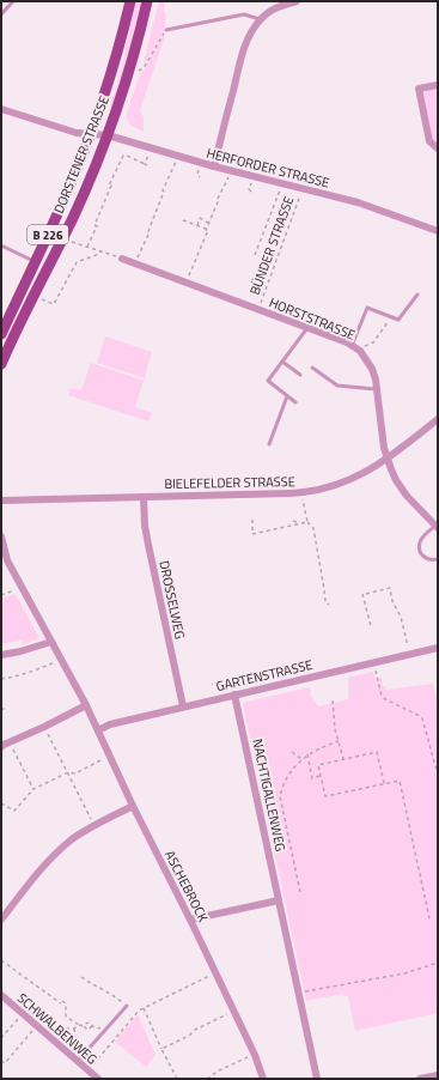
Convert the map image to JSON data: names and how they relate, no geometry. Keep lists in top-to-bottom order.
{
  "streets": {
    "main road": ["DORSTENER STRASSE", "B 226"],
    "street": [
      "HERFORDER STRASSE",
      "HORSTSTRASSE",
      "BIELEFELDER STRASSE",
      "DROSSELWEG",
      "GARTENSTRASSE",
      "NACHTIGALLENWEG",
      "ASCHEBROCK",
      "SCHWALBENWEG"
    ],
    "path": ["BÜNDER STRASSE"]
  },
  "crossings": [
    ["DORSTENER STRASSE", "HERFORDER STRASSE"],
    ["HERFORDER STRASSE", "BÜNDER STRASSE"],
    ["BÜNDER STRASSE", "HORSTSTRASSE"],
    ["HORSTSTRASSE", "BIELEFELDER STRASSE"],
    ["BIELEFELDER STRASSE", "DROSSELWEG"],
    ["DROSSELWEG", "GARTENSTRASSE"],
    ["GARTENSTRASSE", "NACHTIGALLENWEG"],
    ["GARTENSTRASSE", "ASCHEBROCK"]
  ]
}
